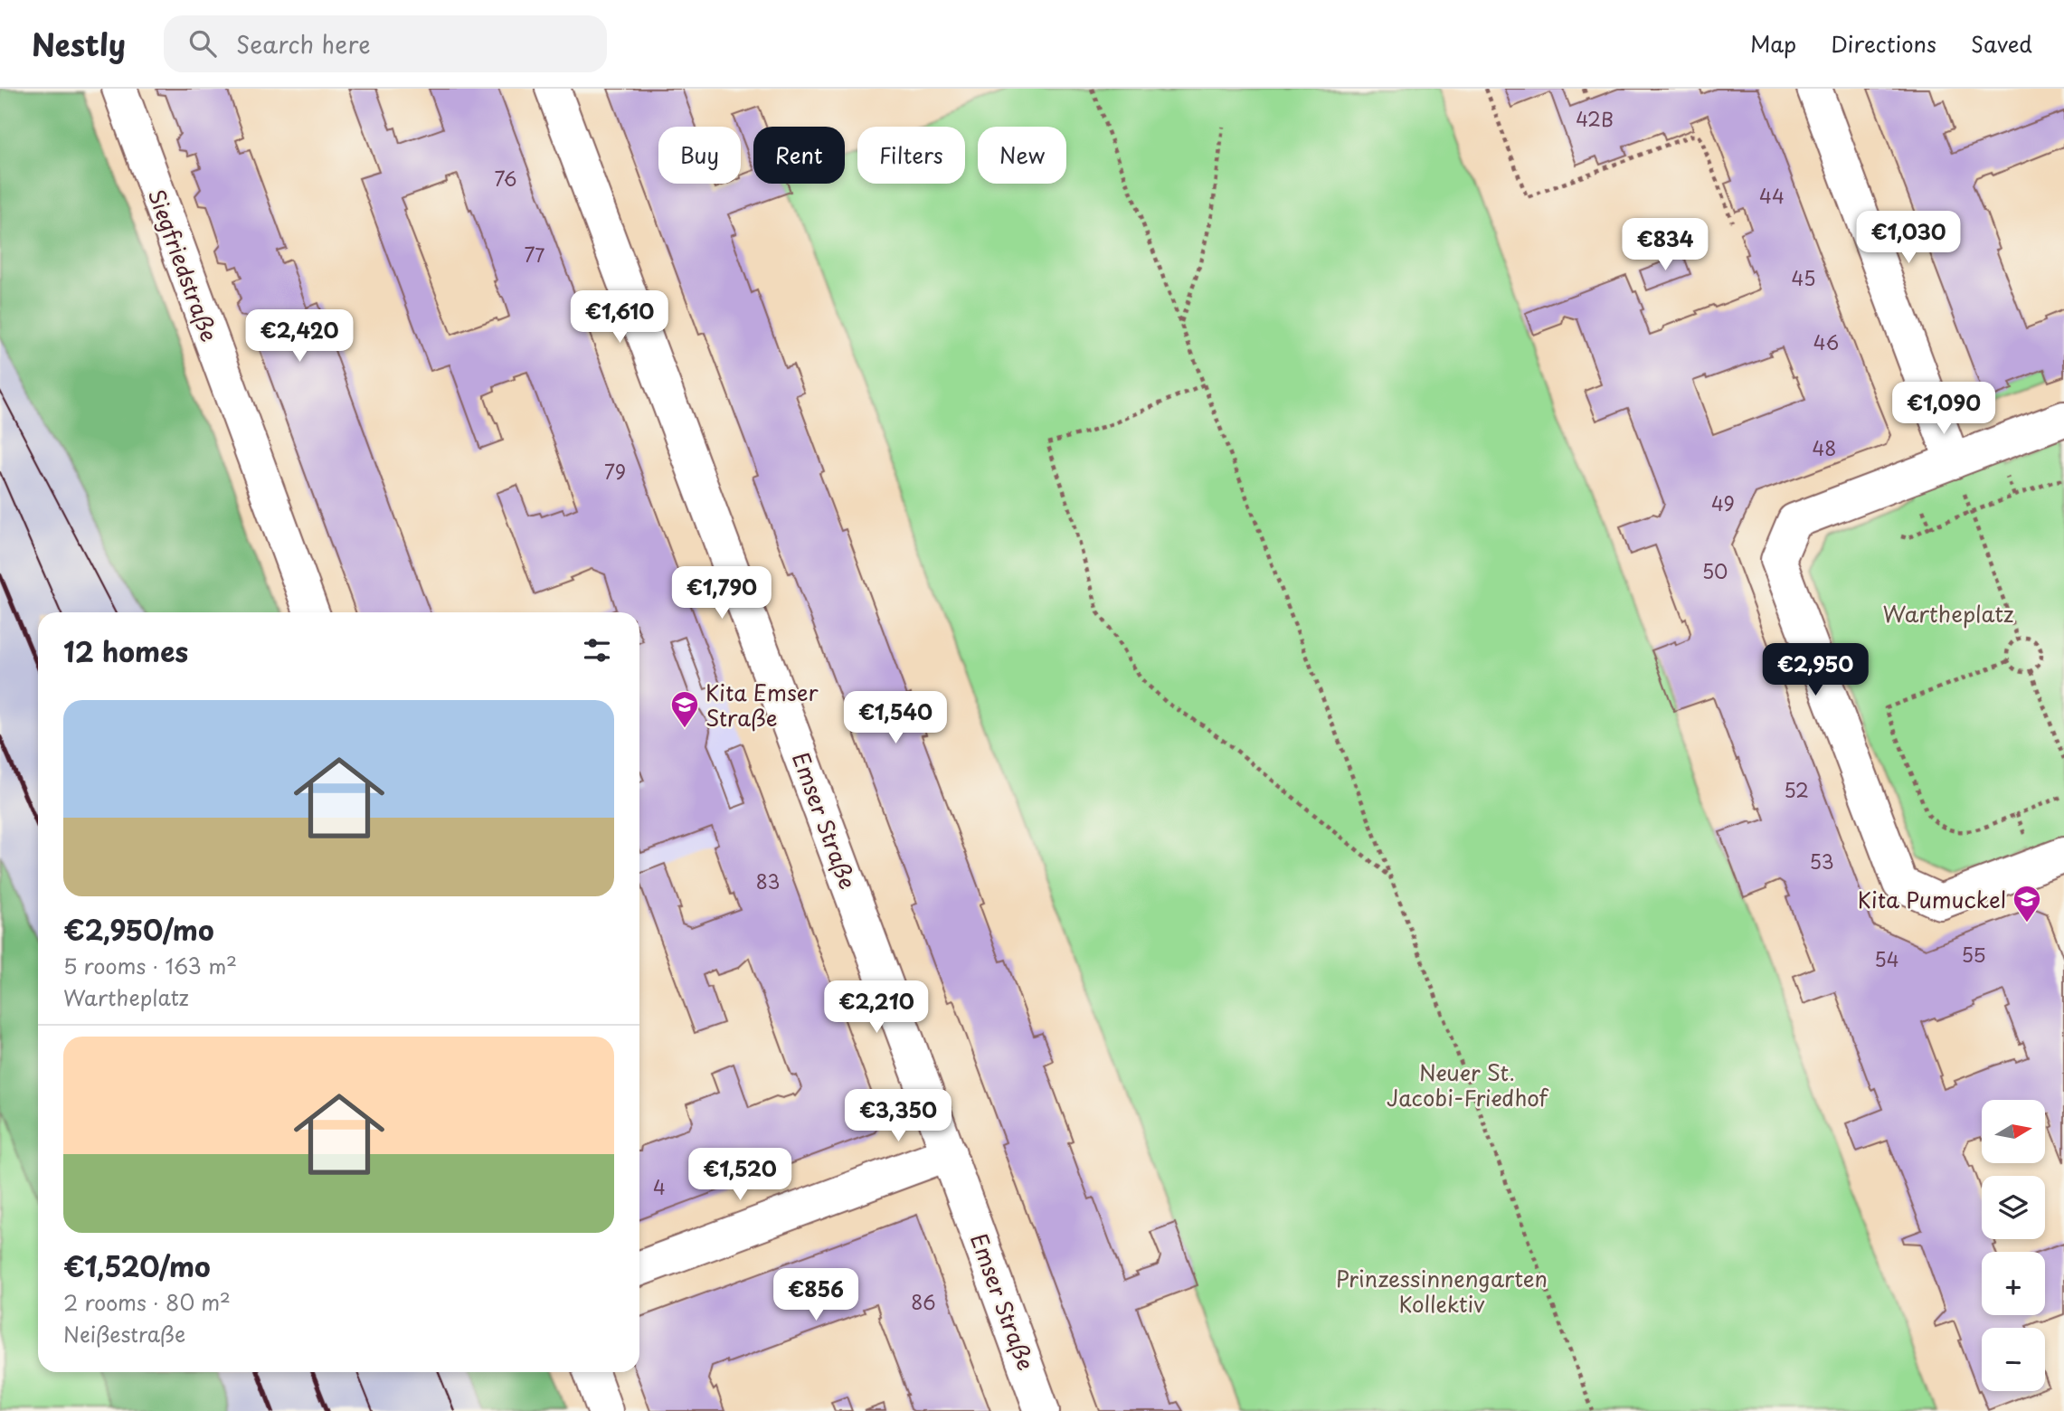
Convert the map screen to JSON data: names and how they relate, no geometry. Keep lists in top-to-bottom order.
{
  "streets": {
    "street": ["Siegfriedstraße", "Emser Straße"]
  },
  "parks": ["Wartheplatz", "Neuer St. Jacobi-Friedhof", "Prinzessinnengarten Kollektiv"],
  "places": {
    "school or university": ["Kita Emser Straße", "Kita Pumuckel"]
  },
  "house_numbers": [
    "42B",
    "76",
    "44",
    "77",
    "45",
    "46",
    "48",
    "79",
    "49",
    "50",
    "52",
    "53",
    "83",
    "55",
    "54",
    "4",
    "86"
  ],
  "north": "right",
  "page": {
    "header": "Nestly",
    "search": "Search here",
    "nav": ["Map", "Directions", "Saved"],
    "chip": [
      "Buy",
      "Rent",
      "Filters",
      "New"
    ],
    "price": [
      "€1,030",
      "€834",
      "€1,610",
      "€2,420",
      "€1,090",
      "€1,790",
      "€2,950",
      "€1,540",
      "€2,210",
      "€3,350",
      "€1,520",
      "€856"
    ],
    "heading": "12 homes",
    "list": [
      {
        "name": "€2,950/mo",
        "note": "5 rooms · 163 m² · Wartheplatz"
      },
      {
        "name": "€1,520/mo",
        "note": "2 rooms · 80 m² · Neißestraße"
      }
    ],
    "map_buttons": ["+", "−"]
  }
}
